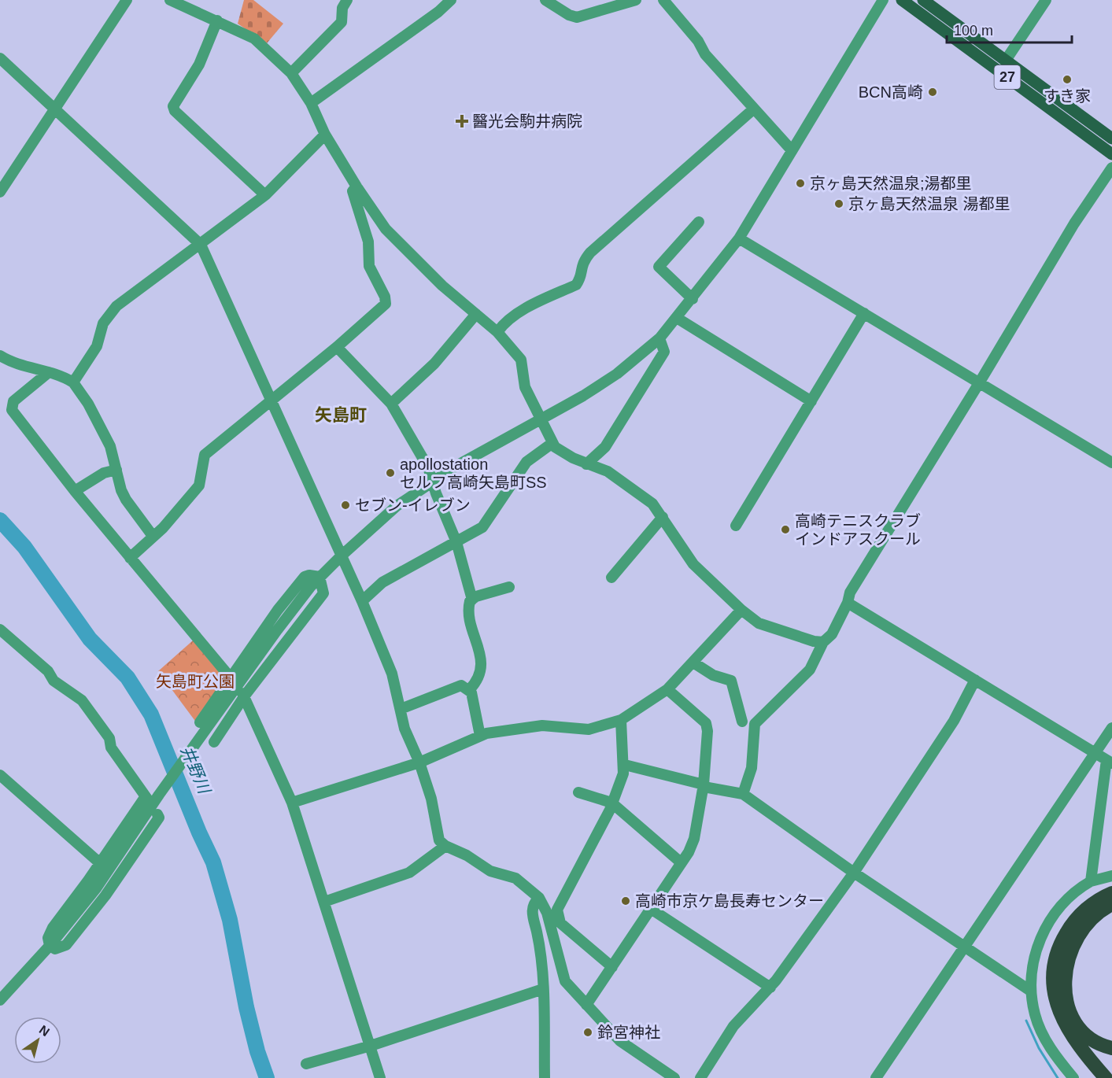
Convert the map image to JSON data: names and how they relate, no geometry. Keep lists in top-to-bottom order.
{
  "streets": {
    "main road": ["27"]
  },
  "districts": ["矢島町"],
  "water": ["井野川"],
  "parks": ["矢島町公園"],
  "places": {
    "other": [
      "すき家",
      "BCN高崎",
      "京ヶ島天然温泉;湯都里",
      "京ヶ島天然温泉 湯都里",
      "apollostation セルフ高崎矢島町SS",
      "セブン-イレブン",
      "高崎テニスクラブ インドアスクール",
      "高崎市京ケ島長寿センター",
      "鈴宮神社"
    ],
    "health": ["醫光会駒井病院"]
  },
  "scale_bar": "100 m",
  "north": "top right"
}
